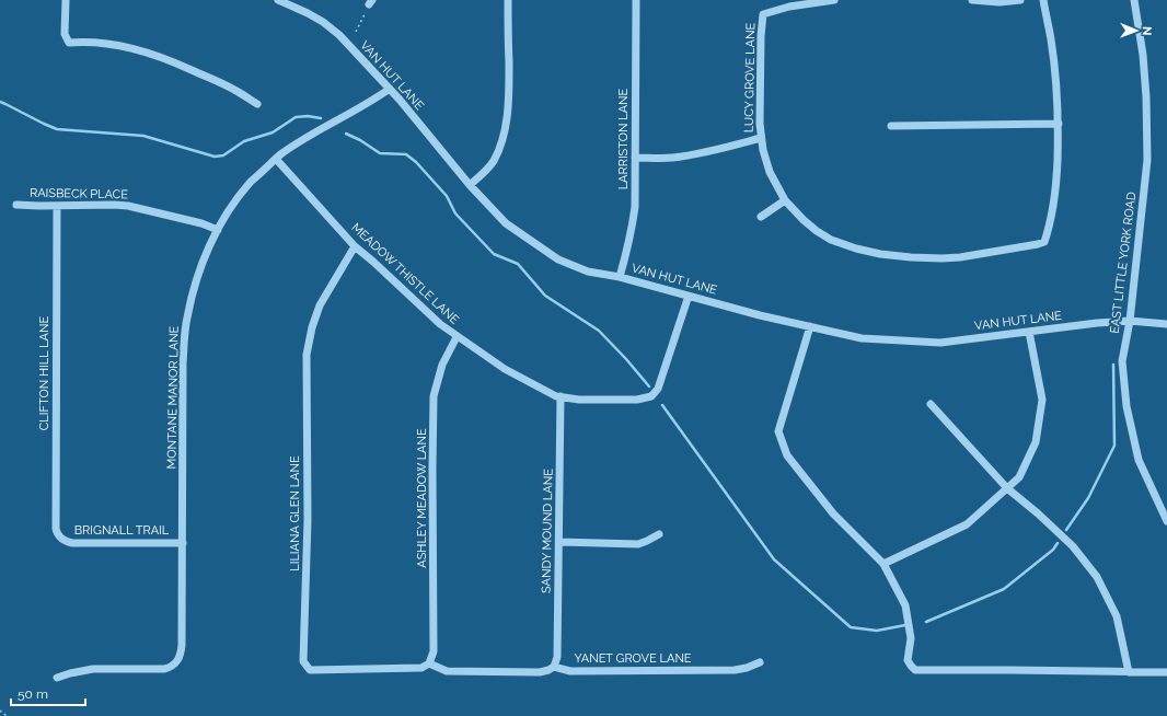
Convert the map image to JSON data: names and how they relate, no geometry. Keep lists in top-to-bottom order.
{
  "streets": {
    "street": [
      "VAN HUT LANE",
      "LUCY GROVE LANE",
      "LARRISTON LANE",
      "RAISBECK PLACE",
      "EAST LITTLE YORK ROAD",
      "MEADOW THISTLE LANE",
      "CLIFTON HILL LANE",
      "MONTANE MANOR LANE",
      "ASHLEY MEADOW LANE",
      "LILIANA GLEN LANE",
      "BRIGNALL TRAIL",
      "SANDY MOUND LANE",
      "YANET GROVE LANE"
    ]
  },
  "crossings": [
    ["VAN HUT LANE", "LARRISTON LANE"],
    ["VAN HUT LANE", "EAST LITTLE YORK ROAD"],
    ["VAN HUT LANE", "MEADOW THISTLE LANE"],
    ["VAN HUT LANE", "MONTANE MANOR LANE"],
    ["RAISBECK PLACE", "CLIFTON HILL LANE"],
    ["RAISBECK PLACE", "MONTANE MANOR LANE"],
    ["MEADOW THISTLE LANE", "MONTANE MANOR LANE"],
    ["MEADOW THISTLE LANE", "ASHLEY MEADOW LANE"],
    ["MEADOW THISTLE LANE", "LILIANA GLEN LANE"],
    ["MEADOW THISTLE LANE", "SANDY MOUND LANE"],
    ["CLIFTON HILL LANE", "BRIGNALL TRAIL"],
    ["MONTANE MANOR LANE", "BRIGNALL TRAIL"],
    ["ASHLEY MEADOW LANE", "LILIANA GLEN LANE"],
    ["SANDY MOUND LANE", "YANET GROVE LANE"]
  ],
  "scale_bar": "50 m",
  "north": "right"
}
